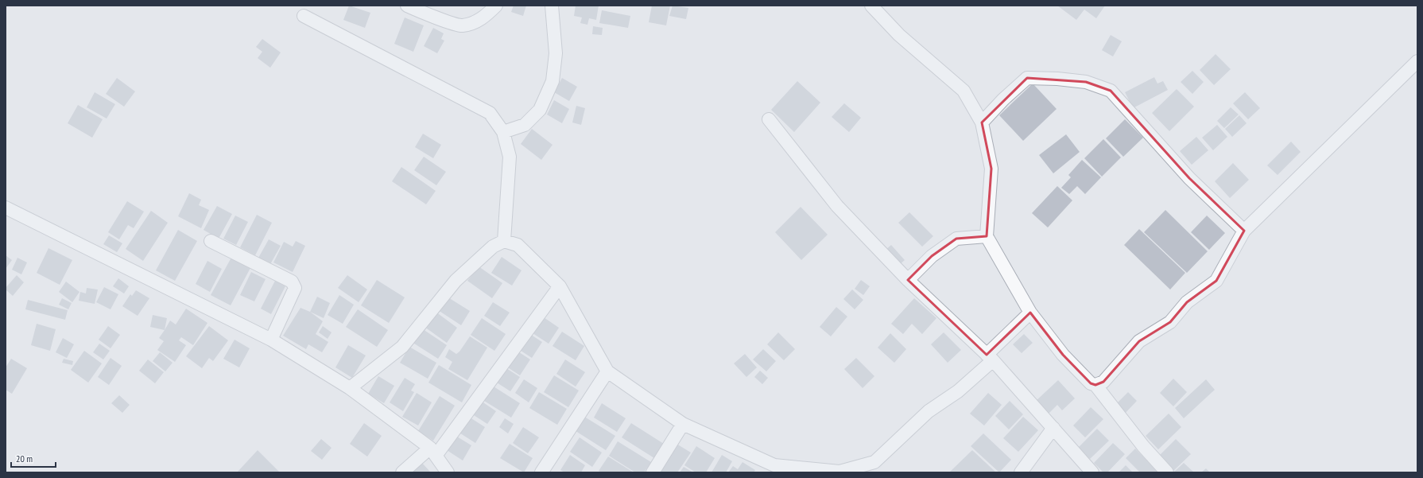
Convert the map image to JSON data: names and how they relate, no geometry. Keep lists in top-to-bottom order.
{
  "scale_bar": "20 m"
}
